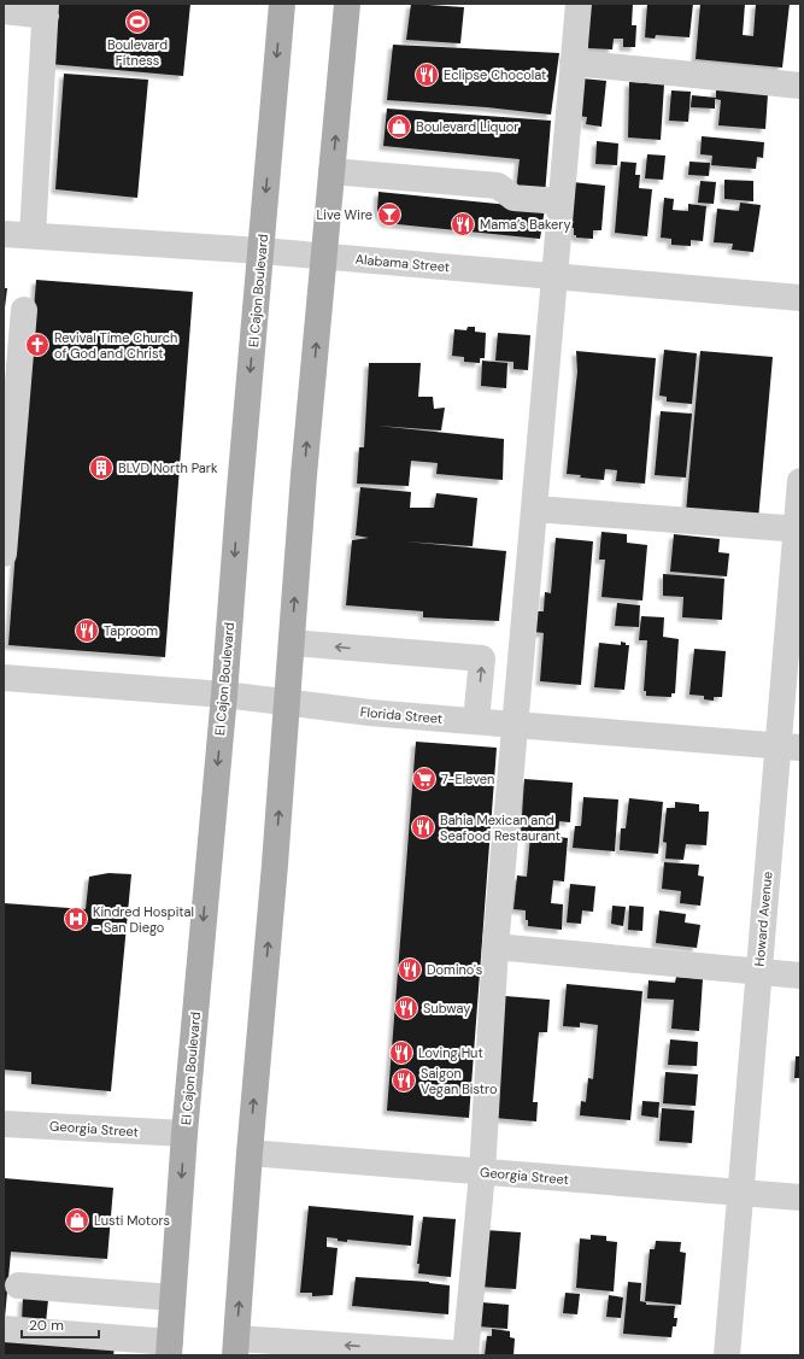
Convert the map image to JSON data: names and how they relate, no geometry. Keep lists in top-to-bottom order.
{
  "streets": {
    "main road": ["El Cajon Boulevard"],
    "street": [
      "Alabama Street",
      "Florida Street",
      "Howard Avenue",
      "Georgia Street"
    ]
  },
  "crossings": [
    ["Alabama Street", "El Cajon Boulevard"],
    ["El Cajon Boulevard", "Florida Street"],
    ["El Cajon Boulevard", "Georgia Street"],
    ["Florida Street", "Howard Avenue"],
    ["Howard Avenue", "Georgia Street"]
  ],
  "places": {
    "sports": ["Boulevard Fitness"],
    "restaurant": [
      "Eclipse Chocolat",
      "Mama’s Bakery",
      "Taproom",
      "Bahia Mexican and Seafood Restaurant",
      "Domino's",
      "Subway",
      "Loving Hut",
      "Saigon Vegan Bistro"
    ],
    "shop": ["Boulevard Liquor", "Lusti Motors"],
    "bar": ["Live Wire"],
    "church": ["Revival Time Church of God and Christ"],
    "building": ["BLVD North Park"],
    "supermarket": ["7-Eleven"],
    "hospital": ["Kindred Hospital - San Diego"]
  },
  "scale_bar": "20 m"
}
